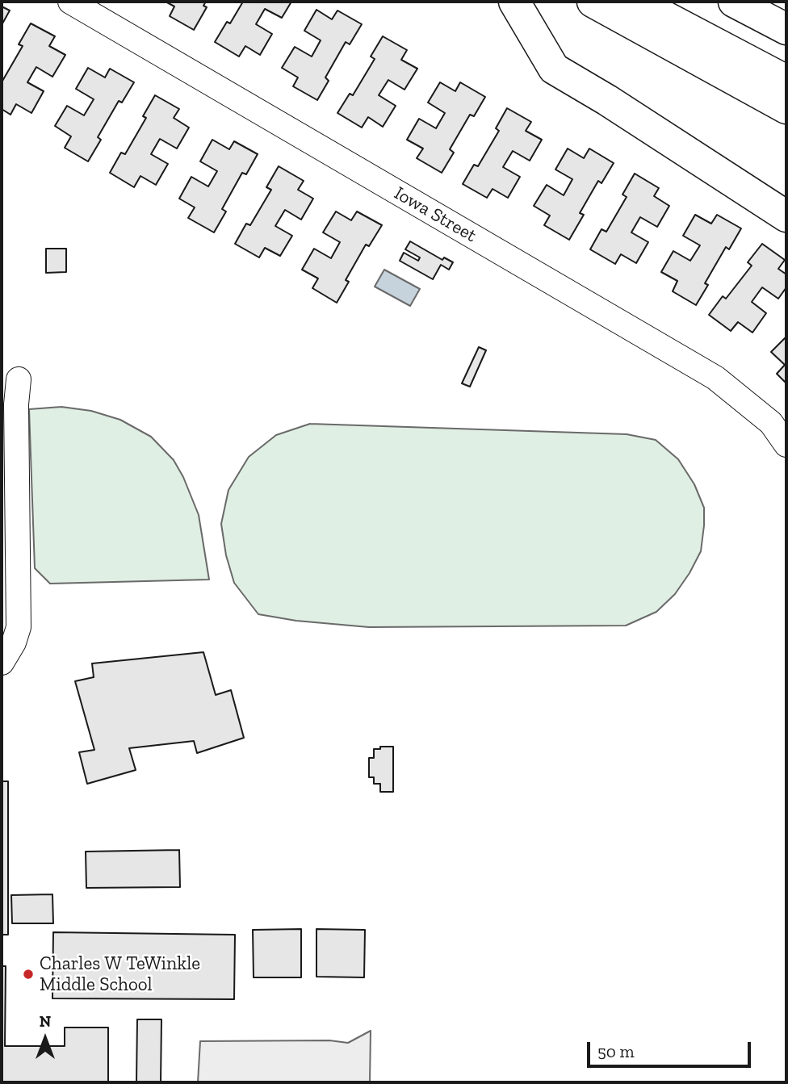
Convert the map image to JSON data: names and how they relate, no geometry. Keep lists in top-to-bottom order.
{
  "streets": {
    "street": ["Iowa Street"]
  },
  "places": ["Charles W TeWinkle Middle School"],
  "scale_bar": "50 m",
  "north": "top"
}
